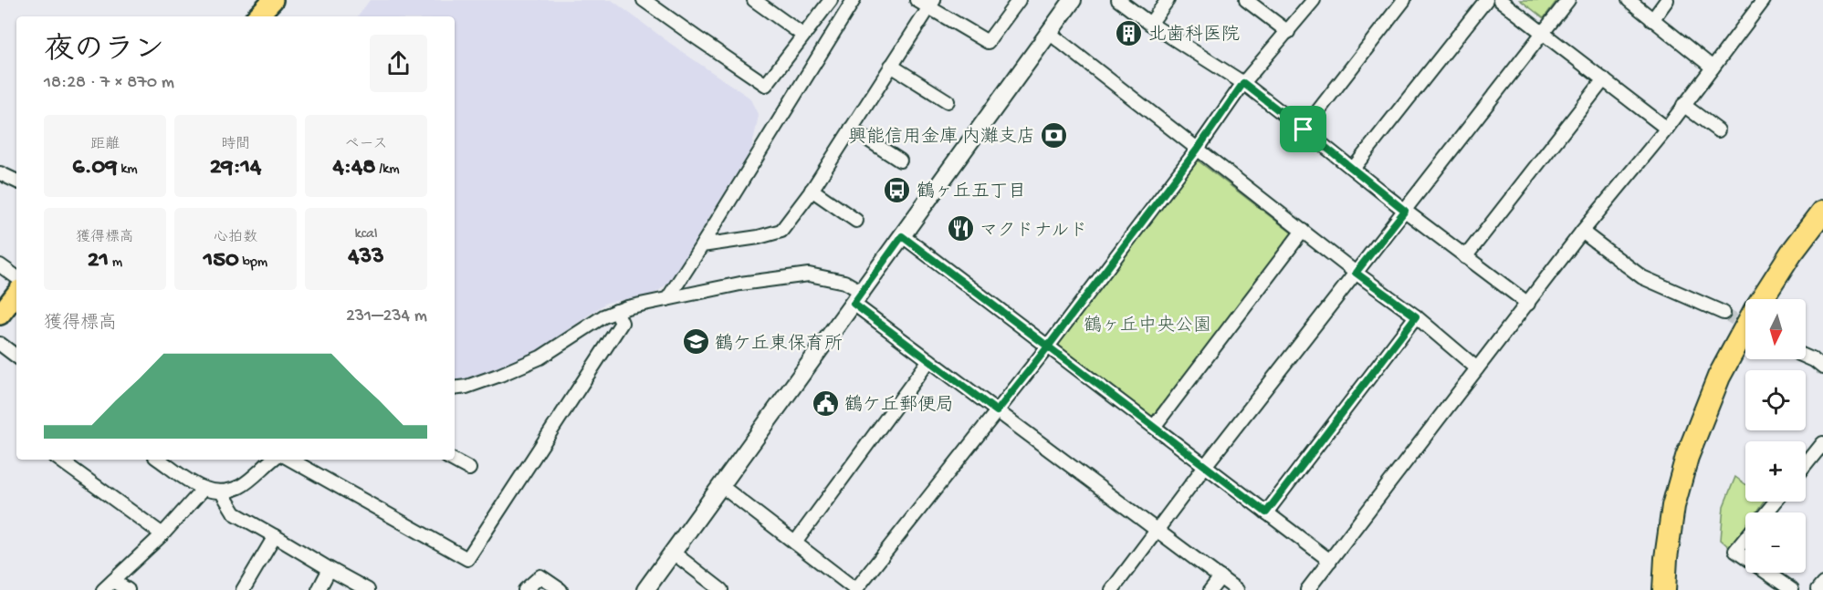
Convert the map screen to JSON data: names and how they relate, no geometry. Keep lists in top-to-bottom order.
{
  "parks": ["鶴ヶ丘中央公園"],
  "places": {
    "building": ["北歯科医院"],
    "bank": ["興能信用金庫 内灘支店"],
    "bus stop": ["鶴ヶ丘五丁目"],
    "restaurant": ["マクドナルド"],
    "school or university": ["鶴ケ丘東保育所"],
    "public building": ["鶴ケ丘郵便局"]
  },
  "north": "bottom",
  "page": {
    "heading": ["夜のラン", "18:28 · 7 × 870 m"],
    "stats": [
      ["距離", "6.09 km"],
      ["時間", "29:14"],
      ["ペース", "4:48 /km"],
      ["獲得標高", "21 m"],
      ["心拍数", "150 bpm"],
      ["kcal", "433"]
    ],
    "chart": ["獲得標高", "231–234 m"],
    "map_buttons": ["+", "−"]
  }
}
